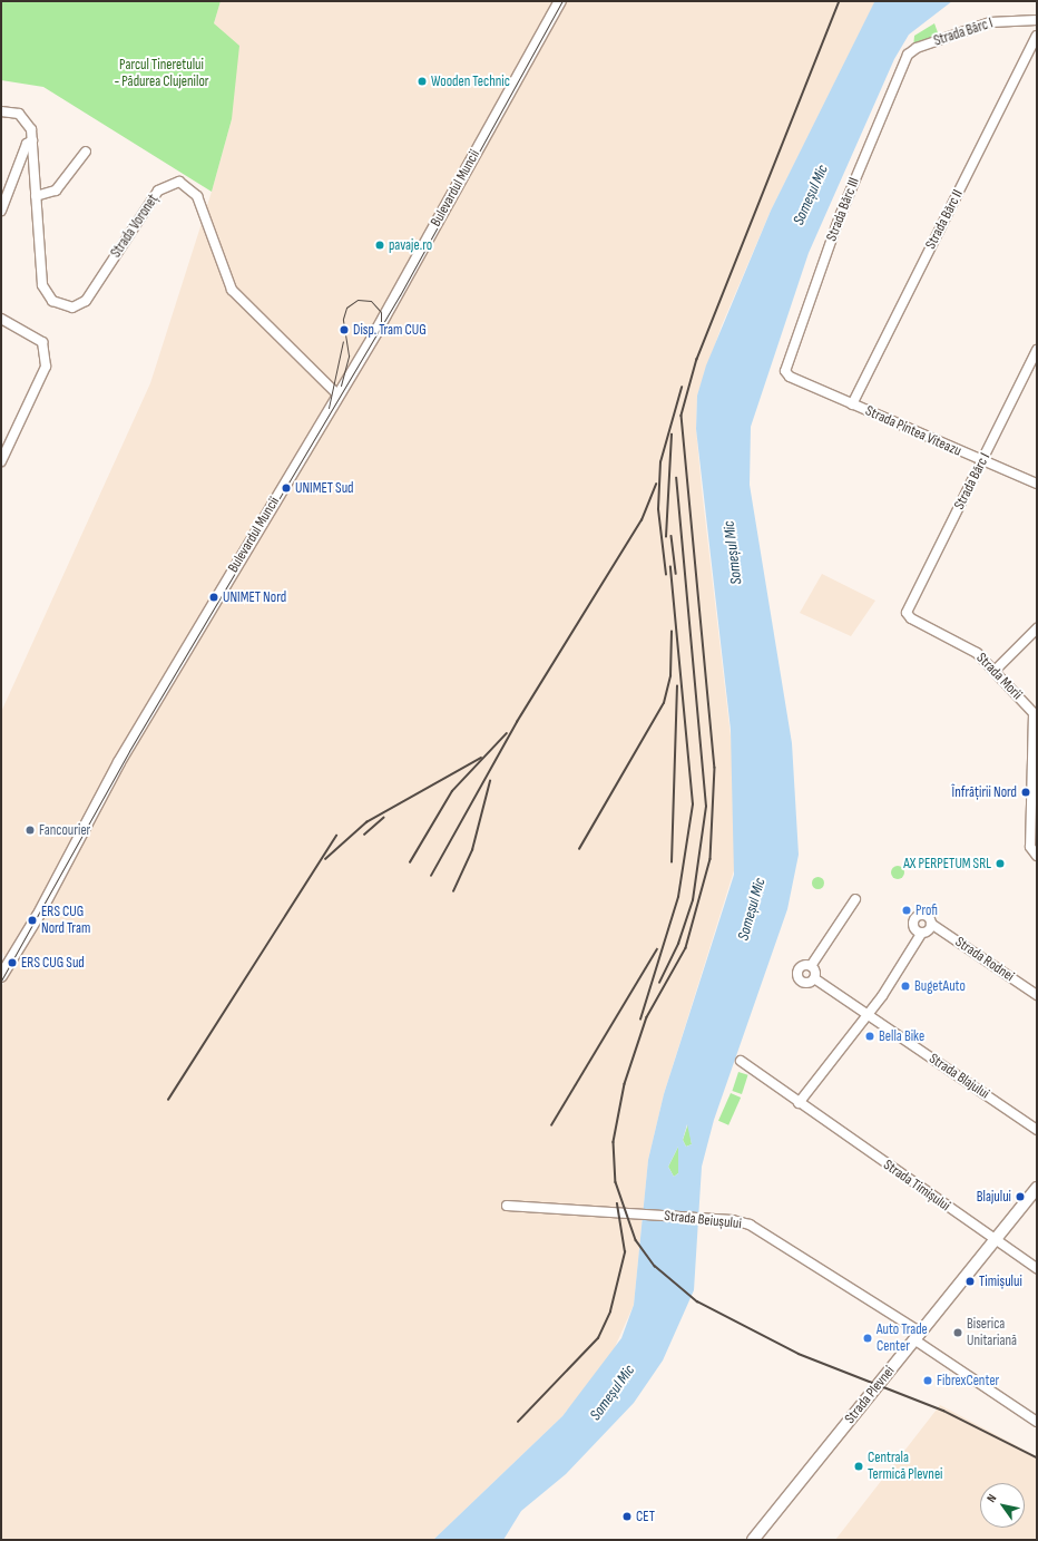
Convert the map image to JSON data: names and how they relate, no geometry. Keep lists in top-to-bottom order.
{
  "streets": {
    "main road": ["Bulevardul Muncii", "Strada Plevnei"],
    "street": [
      "Strada Bărc I",
      "Strada Bărc III",
      "Strada Bărc II",
      "Strada Voroneț",
      "Strada Pintea Viteazu",
      "Strada Morii",
      "Strada Rodnei",
      "Strada Blajului",
      "Strada Timișului",
      "Strada Beiușului"
    ]
  },
  "crossings": [
    ["Strada Bărc I", "Strada Bărc III"],
    ["Strada Bărc I", "Strada Pintea Viteazu"],
    ["Strada Bărc I", "Strada Morii"],
    ["Bulevardul Muncii", "Strada Voroneț"],
    ["Strada Bărc III", "Strada Pintea Viteazu"],
    ["Strada Bărc II", "Strada Pintea Viteazu"],
    ["Strada Timișului", "Strada Plevnei"],
    ["Strada Beiușului", "Strada Plevnei"]
  ],
  "water": ["Someșul Mic"],
  "parks": ["Parcul Tineretului - Pădurea Clujenilor"],
  "places": [
    "Wooden Technic",
    "pavaje.ro",
    "Disp. Tram CUG",
    "UNIMET Sud",
    "UNIMET Nord",
    "Înfrățirii Nord",
    "Fancourier",
    "AX PERPETUM SRL",
    "Profi",
    "ERS CUG Nord Tram",
    "ERS CUG Sud",
    "BugetAuto",
    "Bella Bike",
    "Blajului",
    "Timișului",
    "Biserica Unitariană",
    "Auto Trade Center",
    "FibrexCenter",
    "Centrala Termică Plevnei",
    "CET"
  ],
  "north": "top left"
}
